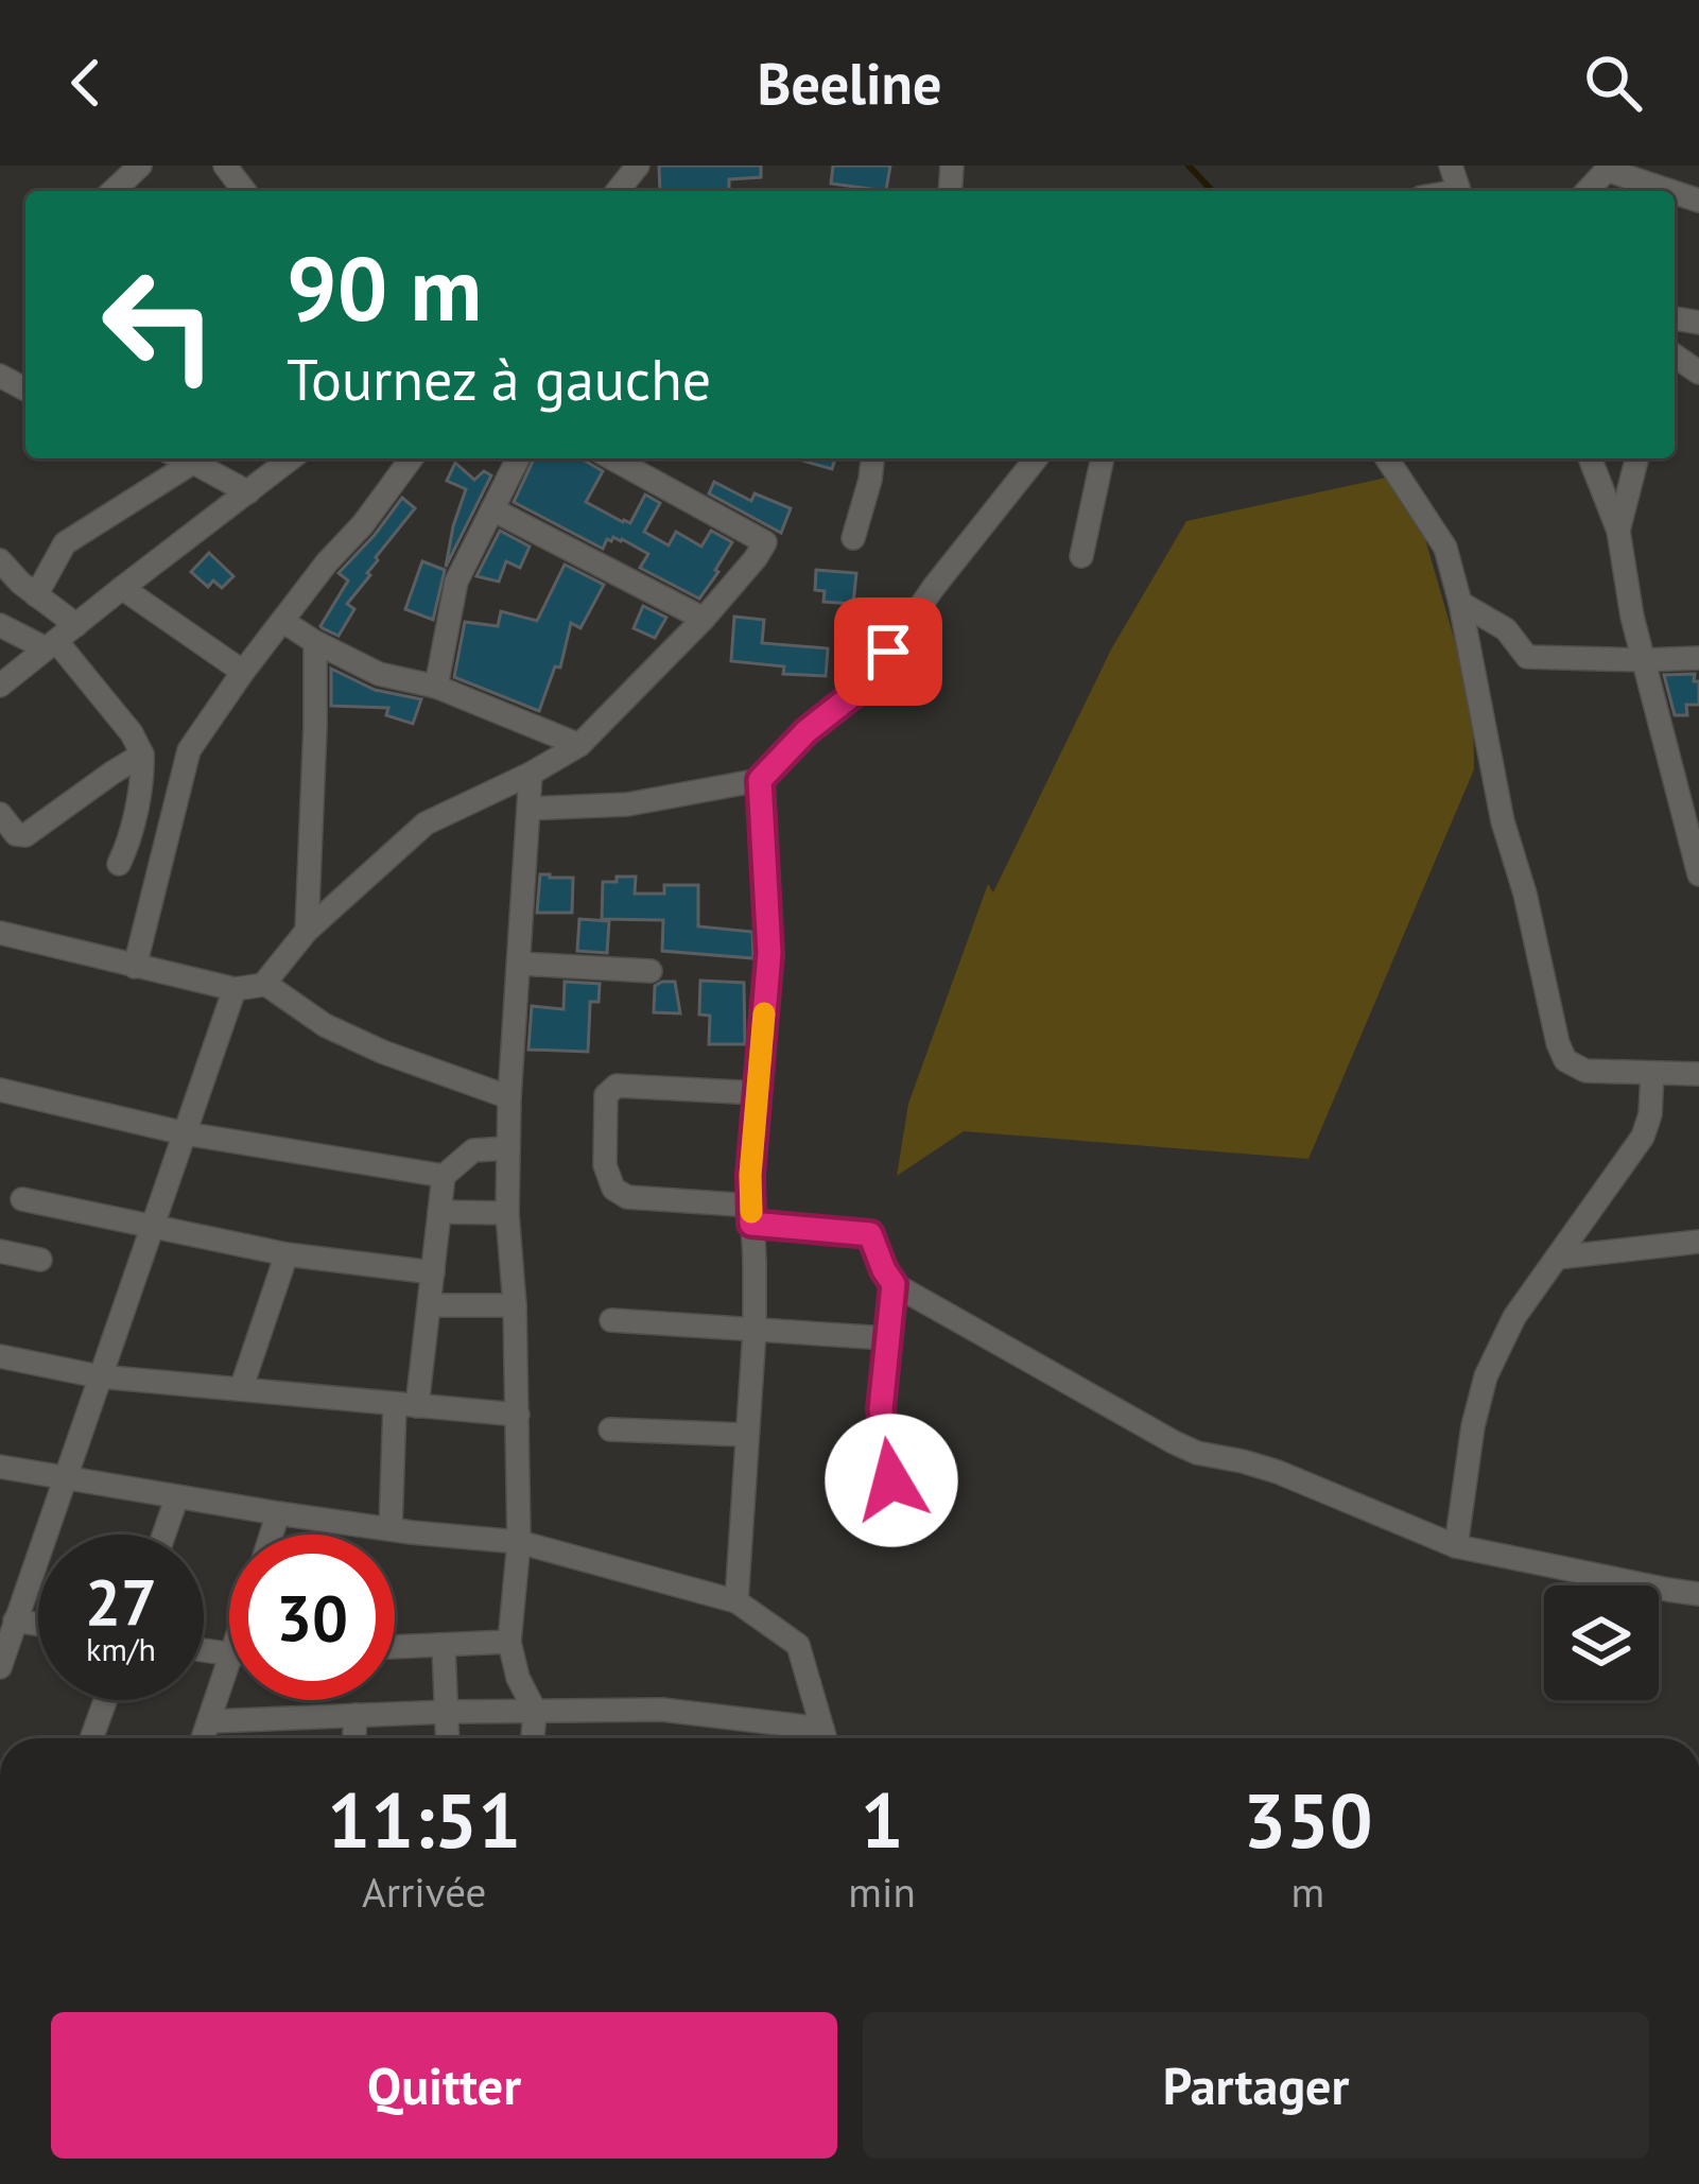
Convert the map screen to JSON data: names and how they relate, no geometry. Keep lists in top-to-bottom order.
{
  "page": {
    "header": "Beeline",
    "turn": ["90 m", "Tournez à gauche"],
    "speed": "27 km/h",
    "limit": "30",
    "eta": [
      "11:51",
      "Arrivée",
      "1",
      "min",
      "350",
      "m"
    ],
    "buttons": ["Quitter", "Partager"]
  }
}
